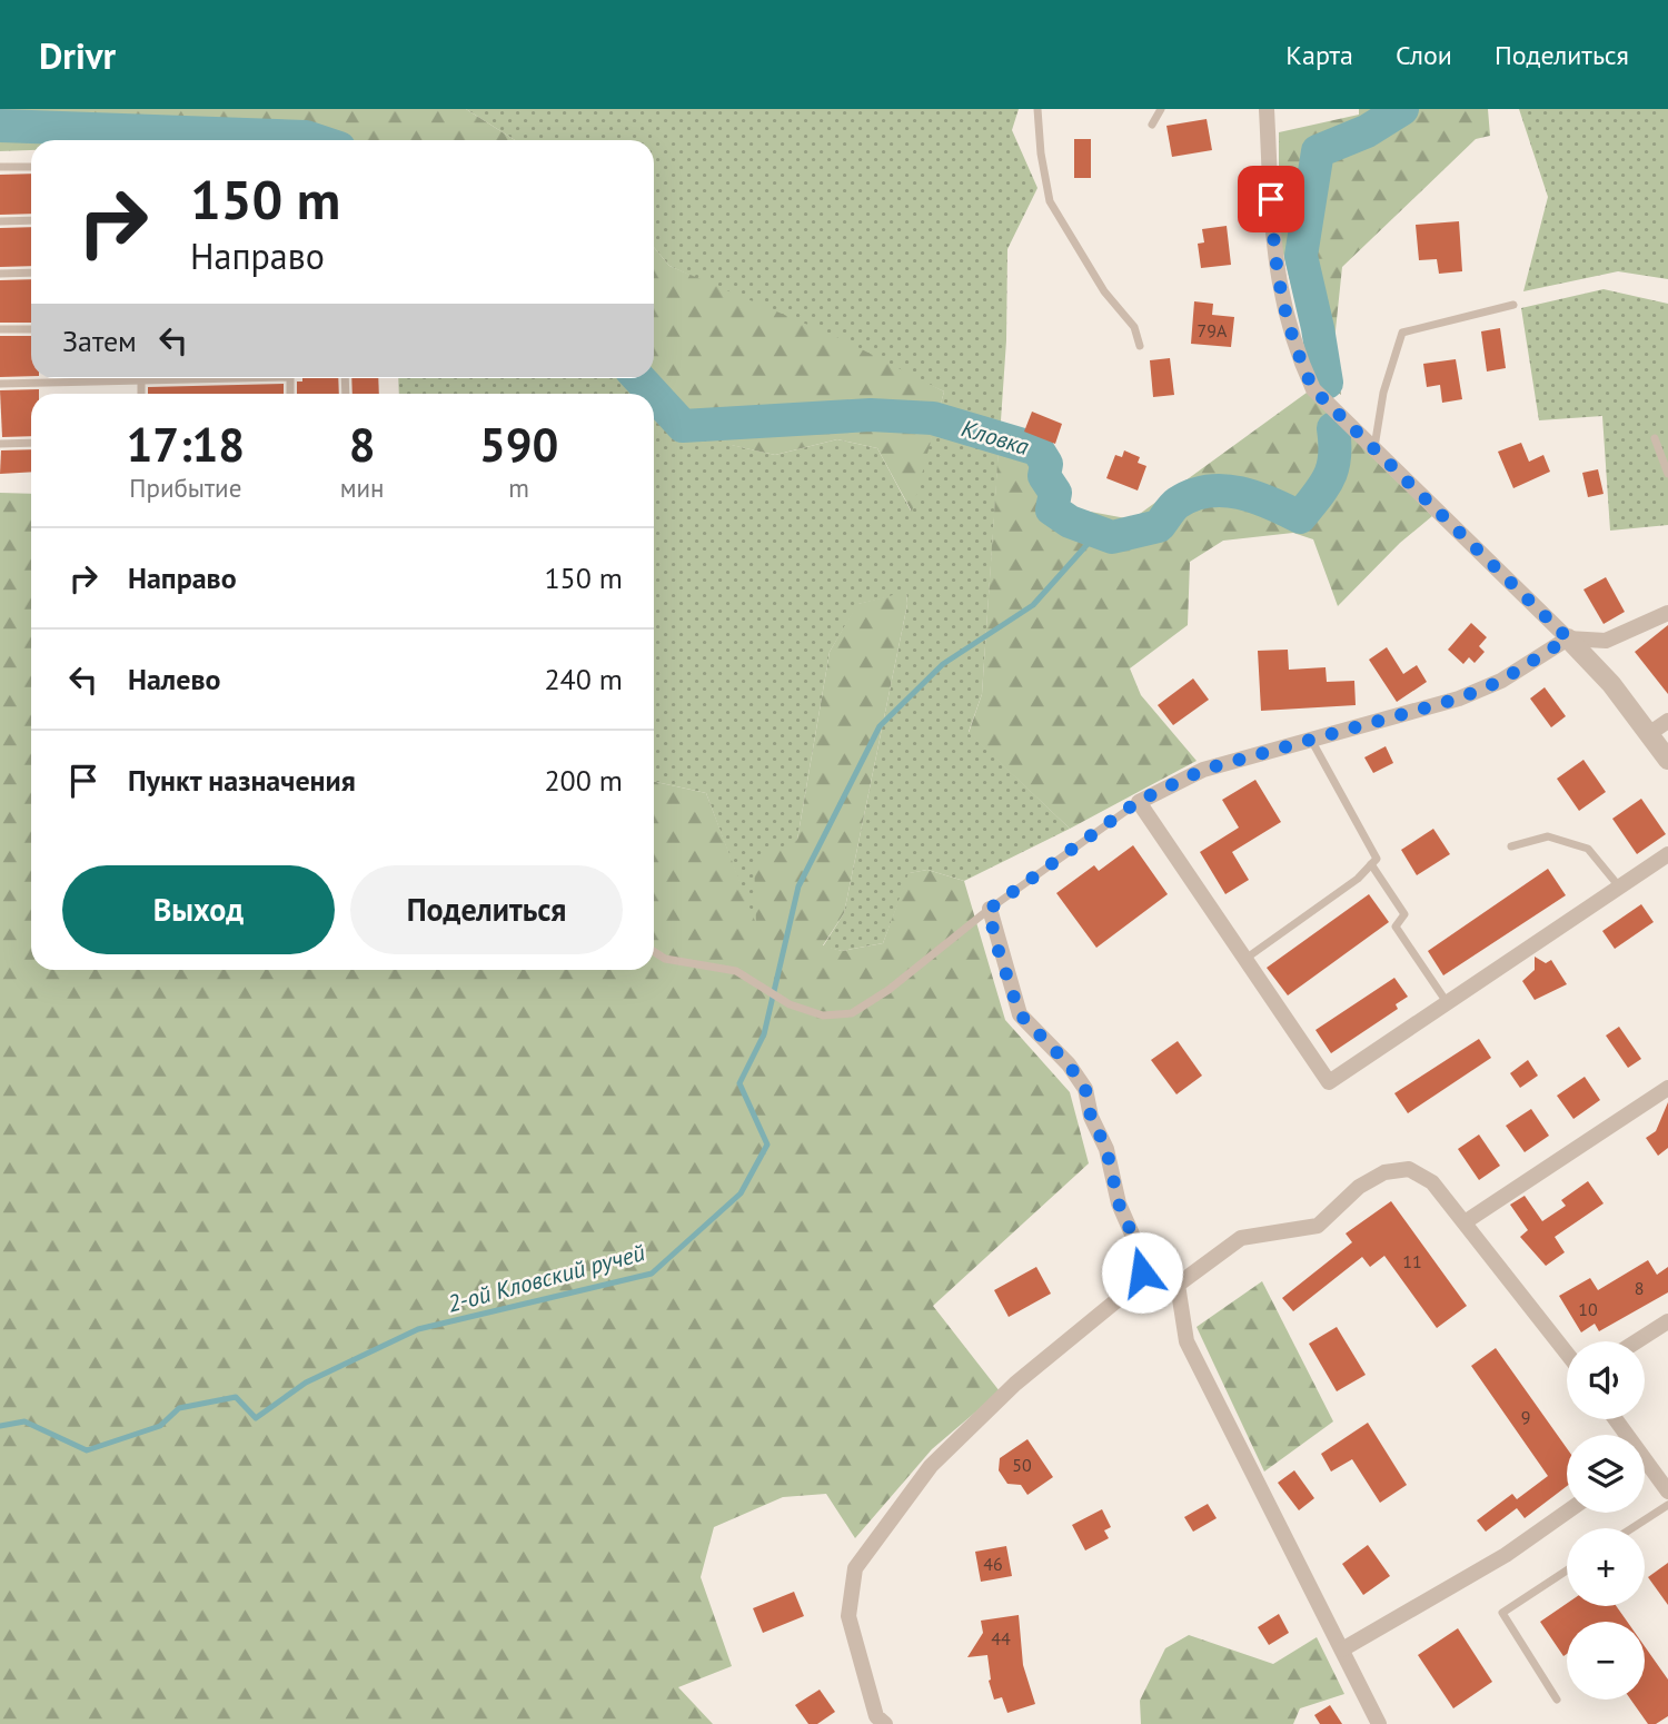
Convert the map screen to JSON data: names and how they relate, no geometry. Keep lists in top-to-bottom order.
{
  "water": ["Кловка", "2-ой Кловский ручей"],
  "house_numbers": [
    "79А",
    "11",
    "8",
    "10",
    "9",
    "50",
    "46",
    "44"
  ],
  "page": {
    "header": "Drivr",
    "nav": ["Карта", "Слои", "Поделиться"],
    "turn": ["150 m", "Направо"],
    "then": "Затем",
    "eta": [
      "17:18",
      "Прибытие",
      "8",
      "мин",
      "590",
      "m"
    ],
    "list": [
      {
        "name": "Направо",
        "value": "150 m"
      },
      {
        "name": "Налево",
        "value": "240 m"
      },
      {
        "name": "Пункт назначения",
        "value": "200 m"
      }
    ],
    "buttons": ["Выход", "Поделиться"],
    "map_buttons": ["+", "−"]
  }
}
